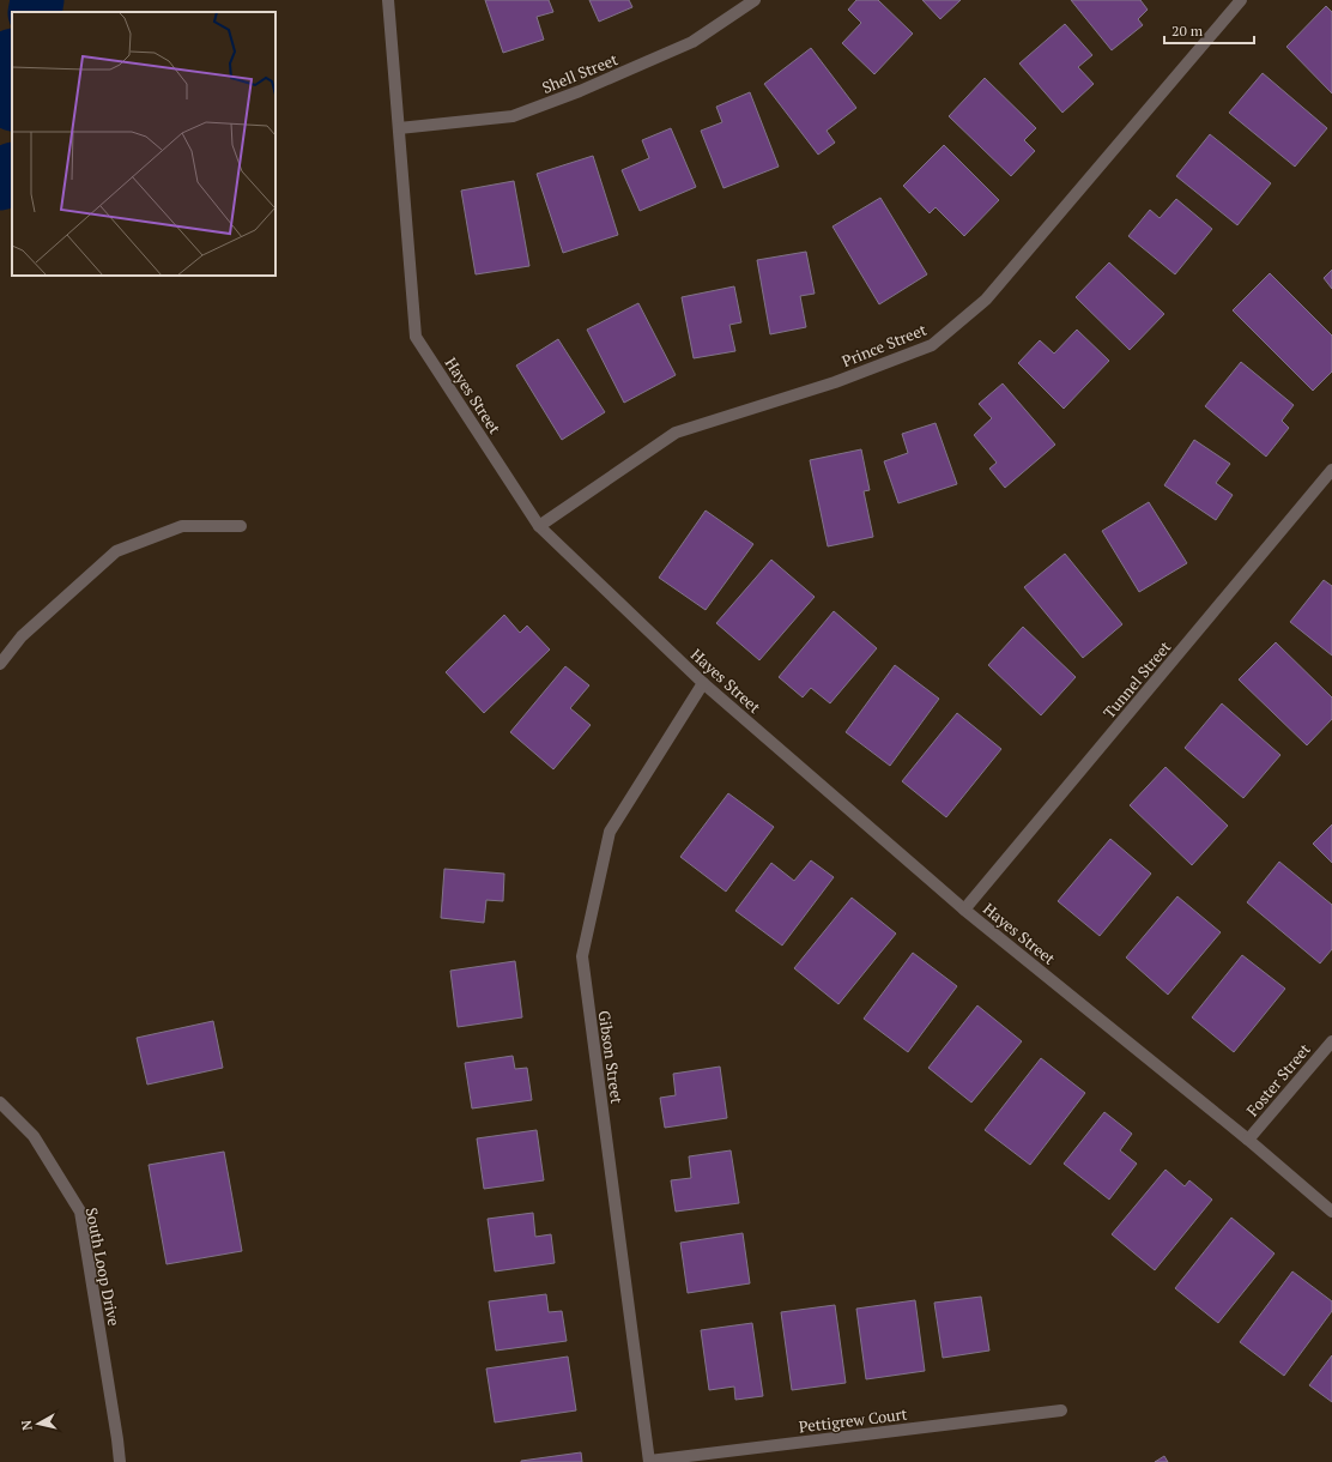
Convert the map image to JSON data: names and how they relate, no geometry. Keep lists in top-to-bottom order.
{
  "streets": {
    "street": [
      "Shell Street",
      "Prince Street",
      "Hayes Street",
      "Tunnel Street",
      "Gibson Street",
      "Foster Street",
      "South Loop Drive",
      "Pettigrew Court"
    ]
  },
  "crossings": [
    ["Shell Street", "Hayes Street"],
    ["Prince Street", "Hayes Street"],
    ["Hayes Street", "Tunnel Street"],
    ["Hayes Street", "Gibson Street"],
    ["Hayes Street", "Foster Street"],
    ["Gibson Street", "Pettigrew Court"]
  ],
  "scale_bar": "20 m",
  "north": "left"
}
